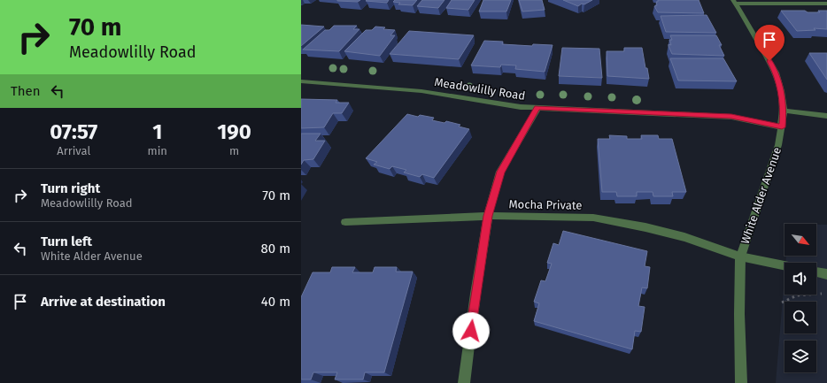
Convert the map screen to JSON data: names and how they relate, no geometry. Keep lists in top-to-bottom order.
{
  "streets": {
    "street": ["Meadowlilly Road", "White Alder Avenue", "Mocha Private"]
  },
  "crossings": [
    ["Meadowlilly Road", "White Alder Avenue"],
    ["White Alder Avenue", "Mocha Private"]
  ],
  "north": "bottom right",
  "page": {
    "turn": ["70 m", "Meadowlilly Road"],
    "then": "Then",
    "eta": [
      "07:57",
      "Arrival",
      "1",
      "min",
      "190",
      "m"
    ],
    "list": [
      {
        "name": "Turn right",
        "note": "Meadowlilly Road",
        "value": "70 m"
      },
      {
        "name": "Turn left",
        "note": "White Alder Avenue",
        "value": "80 m"
      },
      {
        "name": "Arrive at destination",
        "value": "40 m"
      }
    ]
  }
}
